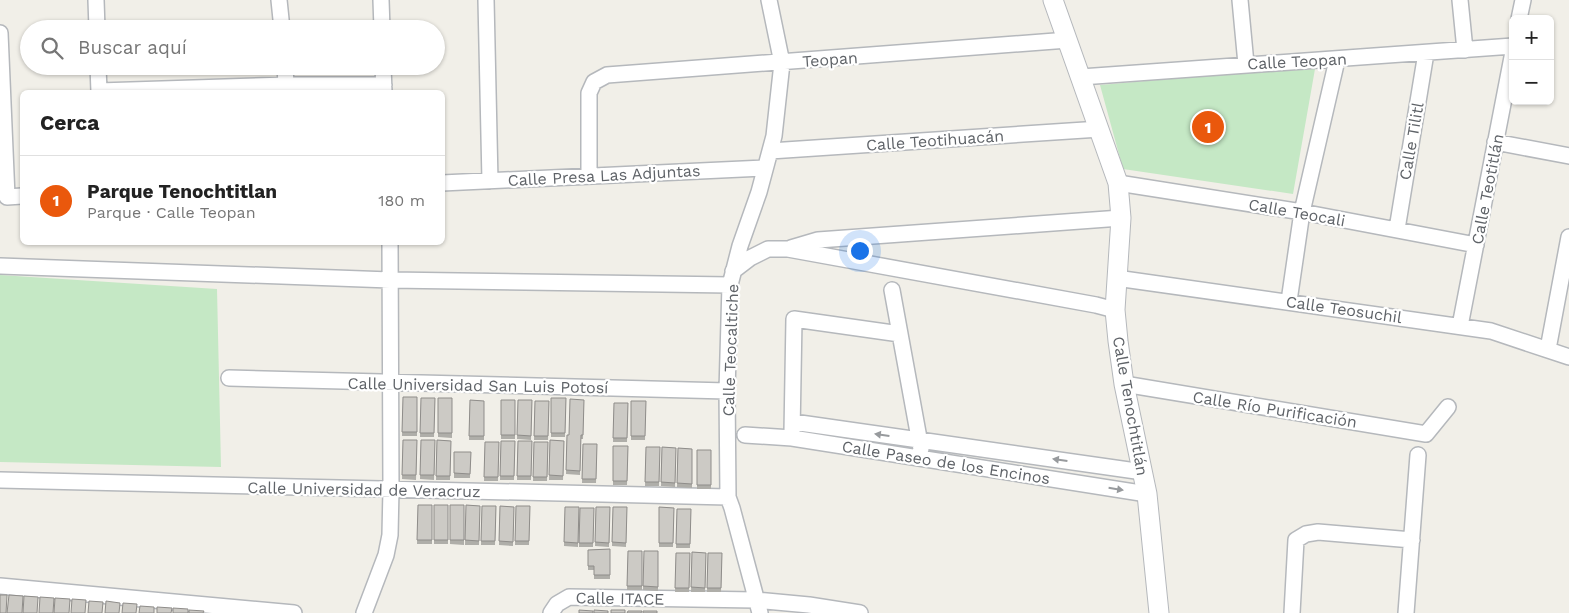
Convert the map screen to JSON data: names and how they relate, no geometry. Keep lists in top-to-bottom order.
{
  "streets": {
    "street": [
      "Teopan",
      "Calle Teopan",
      "Calle Teotihuacán",
      "Calle Tilitl",
      "Calle Presa Las Adjuntas",
      "Calle Teotitlán",
      "Calle Teocali",
      "Calle Teosuchil",
      "Calle Teocaltiche",
      "Calle Universidad San Luis Potosí",
      "Calle Tenochtitlán",
      "Calle Río Purificación",
      "Calle Paseo de los Encinos",
      "Calle Universidad de Veracruz",
      "Calle ITACE"
    ]
  },
  "crossings": [
    ["Teopan", "Calle Presa Las Adjuntas"],
    ["Teopan", "Calle Teocaltiche"],
    ["Teopan", "Calle Tenochtitlán"],
    ["Calle Teopan", "Calle Tilitl"],
    ["Calle Teopan", "Calle Tenochtitlán"],
    ["Calle Teotihuacán", "Calle Teocaltiche"],
    ["Calle Teotihuacán", "Calle Tenochtitlán"],
    ["Calle Tilitl", "Calle Teocali"],
    ["Calle Presa Las Adjuntas", "Calle Teocaltiche"],
    ["Calle Teotitlán", "Calle Teocali"],
    ["Calle Teotitlán", "Calle Teosuchil"],
    ["Calle Teocali", "Calle Tenochtitlán"],
    ["Calle Teosuchil", "Calle Tenochtitlán"],
    ["Calle Teocaltiche", "Calle Universidad San Luis Potosí"],
    ["Calle Teocaltiche", "Calle Universidad de Veracruz"],
    ["Calle Teocaltiche", "Calle ITACE"],
    ["Calle Tenochtitlán", "Calle Río Purificación"],
    ["Calle Tenochtitlán", "Calle Paseo de los Encinos"]
  ],
  "page": {
    "map_buttons": ["+", "−"],
    "search": "Buscar aquí",
    "heading": "Cerca",
    "pins": "1",
    "list": [
      {
        "mark": "1",
        "name": "Parque Tenochtitlan",
        "note": "Parque · Calle Teopan",
        "value": "180 m"
      }
    ]
  }
}
